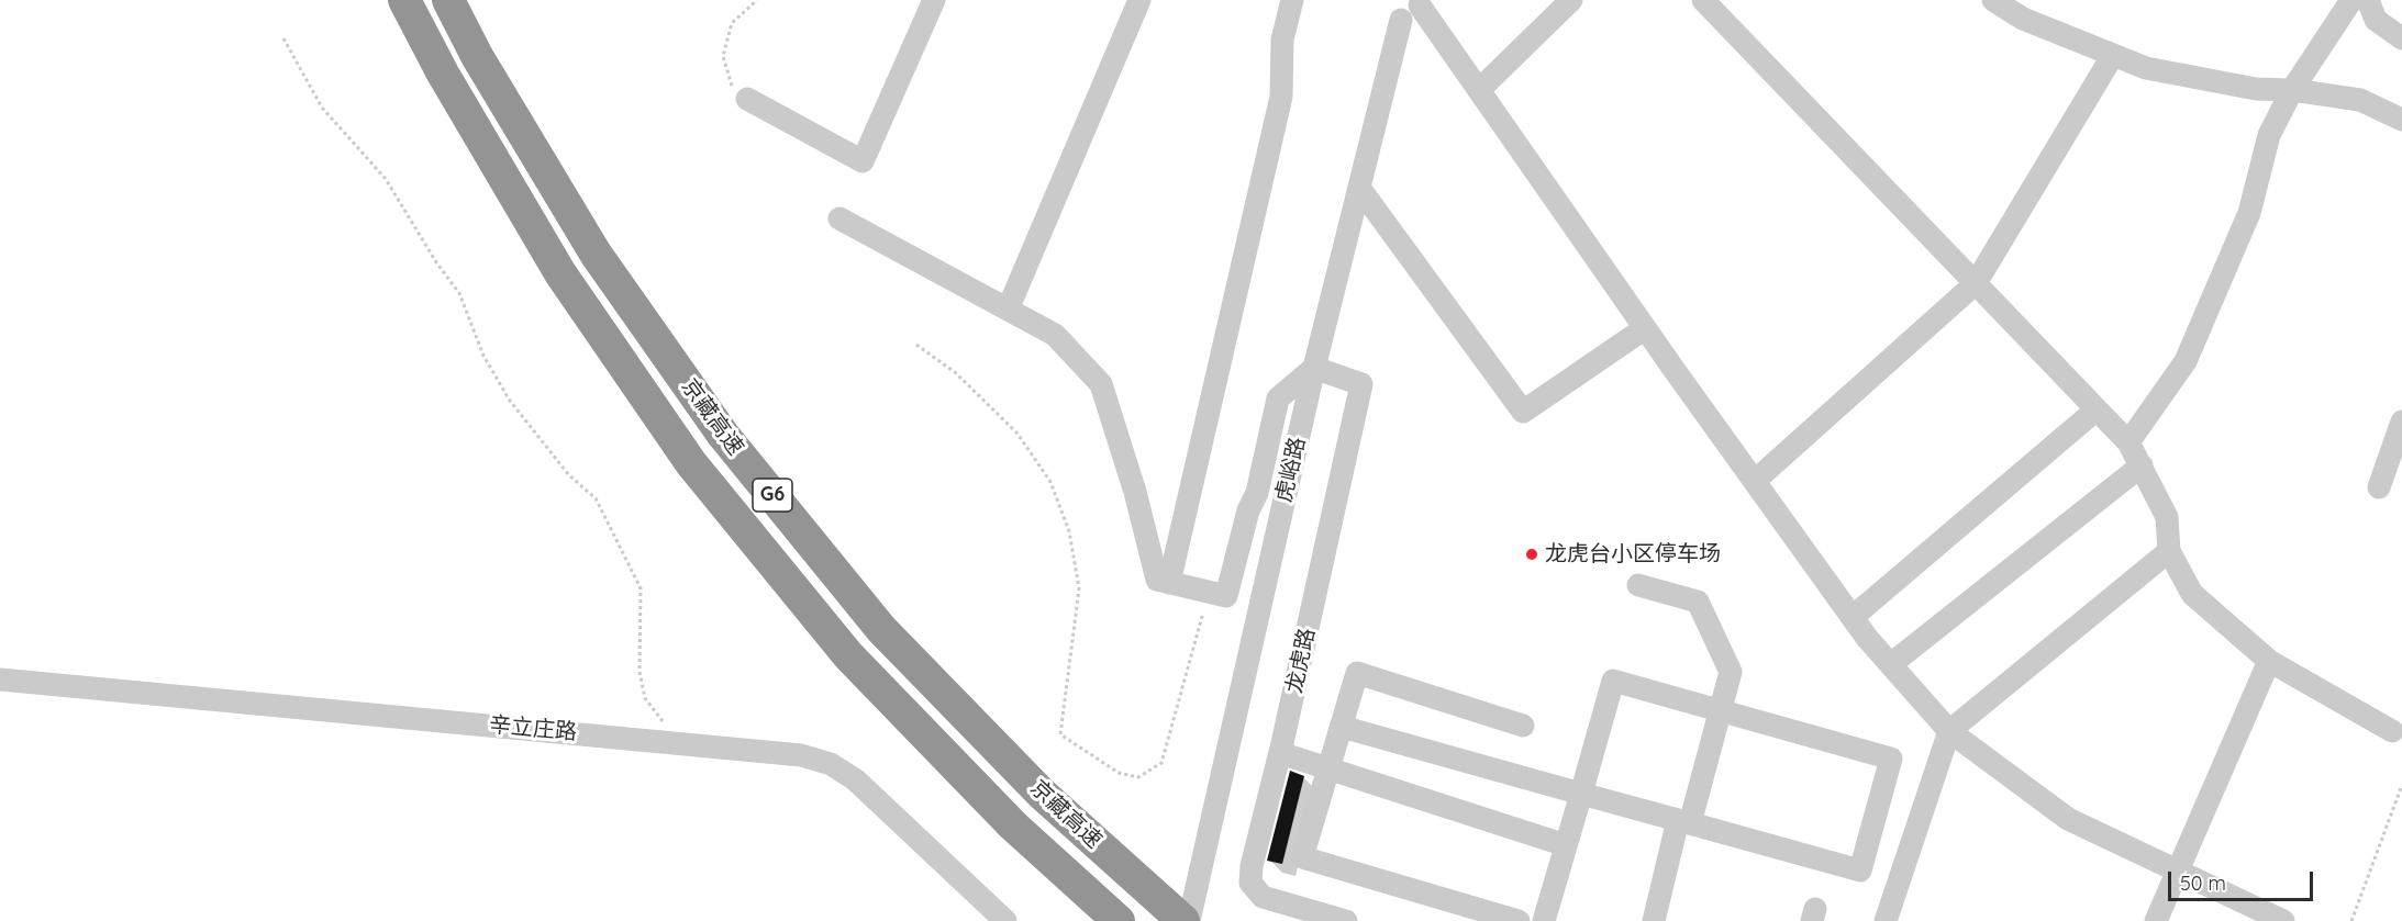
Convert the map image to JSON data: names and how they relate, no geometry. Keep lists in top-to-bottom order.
{
  "streets": {
    "highway": ["京藏高速", "G6"],
    "street": ["虎峪路", "龙虎路", "辛立庄路"]
  },
  "crossings": [
    ["京藏高速", "虎峪路"],
    ["虎峪路", "龙虎路"]
  ],
  "places": ["龙虎台小区停车场"],
  "scale_bar": "50 m"
}
